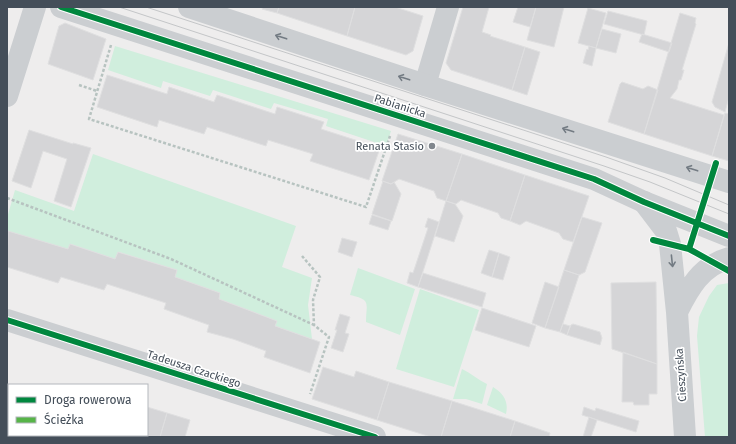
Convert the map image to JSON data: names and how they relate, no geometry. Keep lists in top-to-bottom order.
{
  "streets": {
    "street": ["Pabianicka", "Tadeusza Czackiego", "Cieszyńska"]
  },
  "crossings": [
    ["Pabianicka", "Cieszyńska"]
  ],
  "one_way": ["Cieszyńska"],
  "places": ["Renata Stasio"],
  "legend": ["Droga rowerowa", "Ścieżka"]
}
